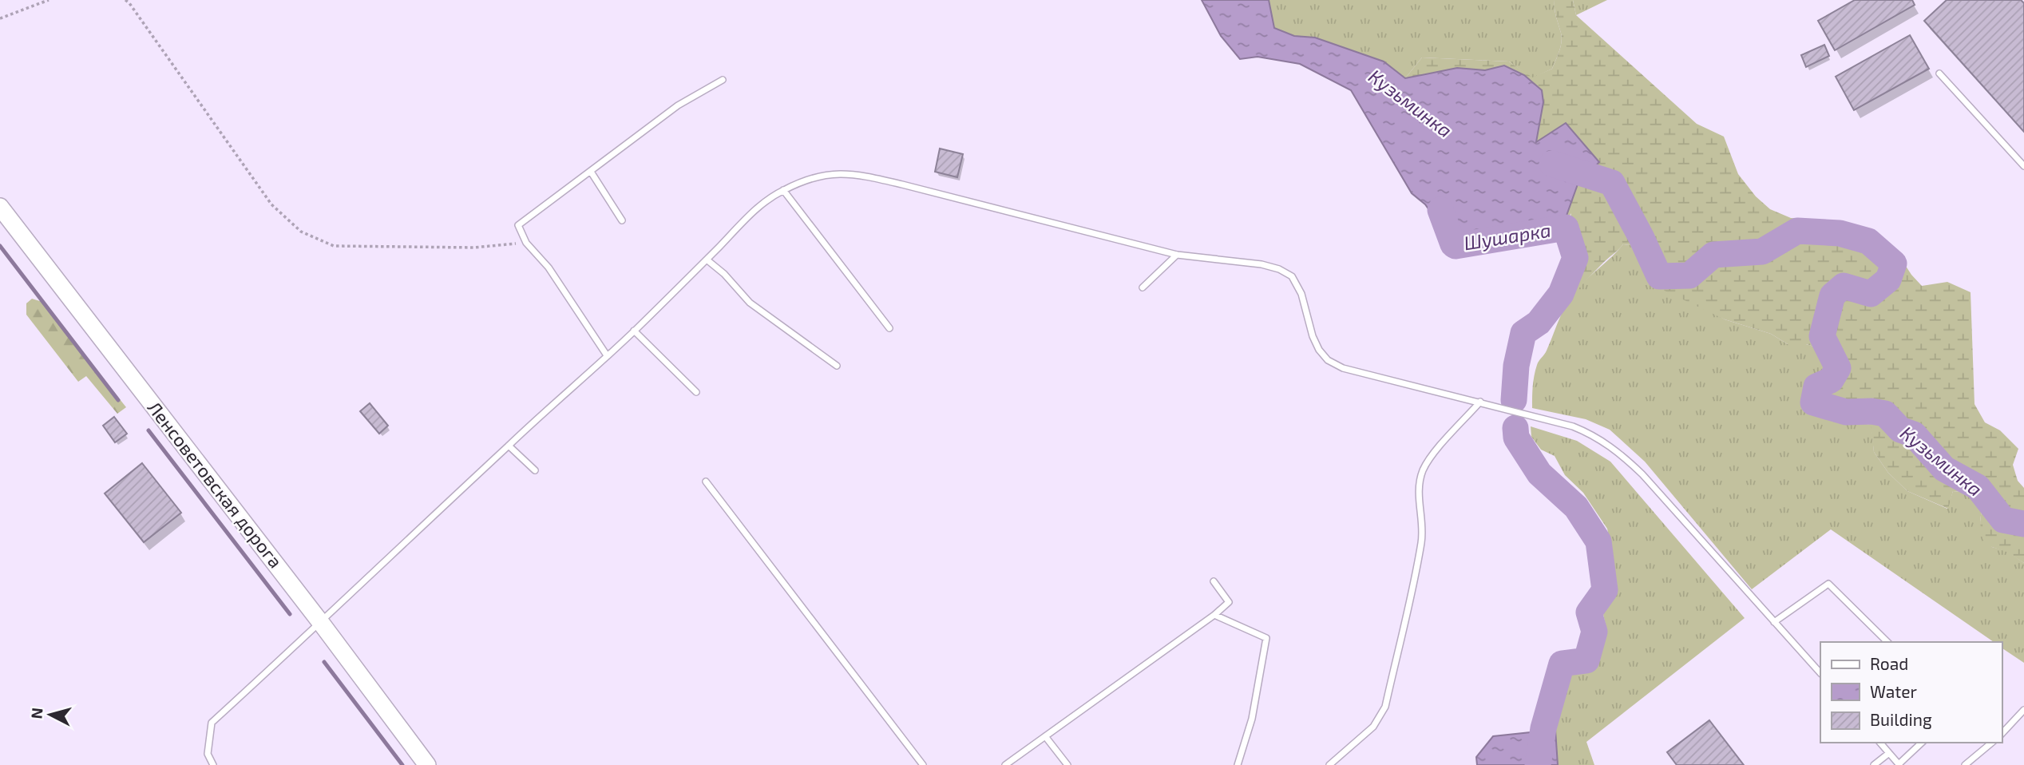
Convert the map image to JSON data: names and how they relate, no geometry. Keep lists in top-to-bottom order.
{
  "streets": {
    "street": ["Ленсоветовская дорога"]
  },
  "water": ["Кузьминка", "Шушарка"],
  "legend": ["Road", "Water", "Building"],
  "north": "left"
}
